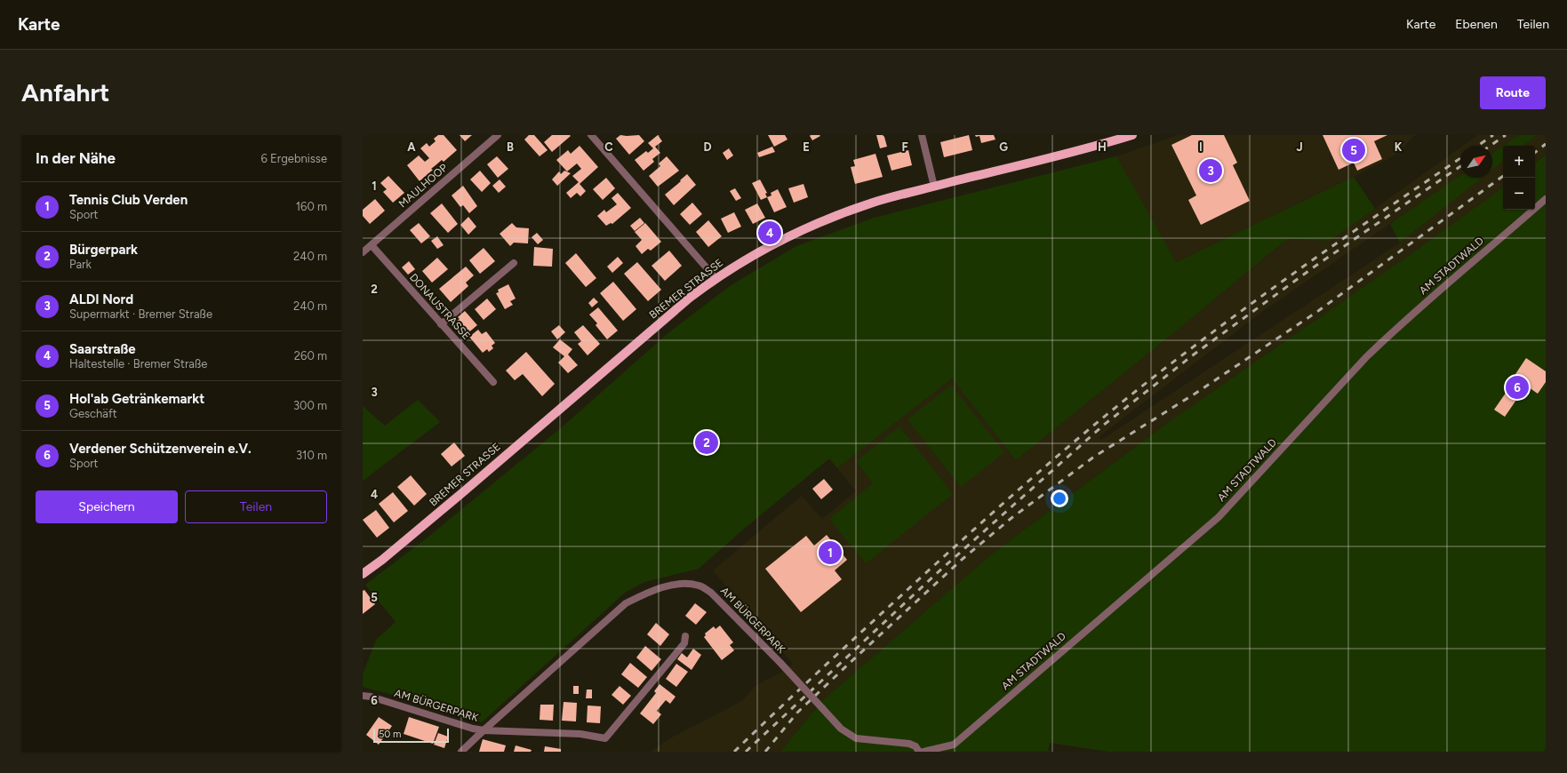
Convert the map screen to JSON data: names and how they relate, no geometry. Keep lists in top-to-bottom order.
{
  "streets": {
    "main road": ["BREMER STRASSE"],
    "street": [
      "MAULHOOP",
      "AM STADTWALD",
      "DONAUSTRASSE",
      "AM BÜRGERPARK"
    ]
  },
  "crossings": [
    ["MAULHOOP", "DONAUSTRASSE"]
  ],
  "scale_bar": "50 m",
  "north": "top right",
  "page": {
    "header": "Karte",
    "nav": ["Karte", "Ebenen", "Teilen"],
    "buttons": [
      "Route",
      ["Speichern", "Teilen"]
    ],
    "title": "Anfahrt",
    "heading": ["In der Nähe", "6 Ergebnisse"],
    "pins": [
      "5",
      "3",
      "4",
      "6",
      "2",
      "1"
    ],
    "map_buttons": ["+", "−"],
    "list": [
      {
        "mark": "1",
        "name": "Tennis Club Verden",
        "note": "Sport",
        "value": "160 m"
      },
      {
        "mark": "2",
        "name": "Bürgerpark",
        "note": "Park",
        "value": "240 m"
      },
      {
        "mark": "3",
        "name": "ALDI Nord",
        "note": "Supermarkt · Bremer Straße",
        "value": "240 m"
      },
      {
        "mark": "4",
        "name": "Saarstraße",
        "note": "Haltestelle · Bremer Straße",
        "value": "260 m"
      },
      {
        "mark": "5",
        "name": "Hol'ab Getränkemarkt",
        "note": "Geschäft",
        "value": "300 m"
      },
      {
        "mark": "6",
        "name": "Verdener Schützenverein e.V.",
        "note": "Sport",
        "value": "310 m"
      }
    ],
    "scale": "50 m"
  },
  "grid": {
    "columns": [
      "A",
      "B",
      "C",
      "D",
      "E",
      "F",
      "G",
      "H",
      "I",
      "J",
      "K"
    ],
    "rows": [
      "1",
      "2",
      "3",
      "4",
      "5",
      "6"
    ]
  }
}
